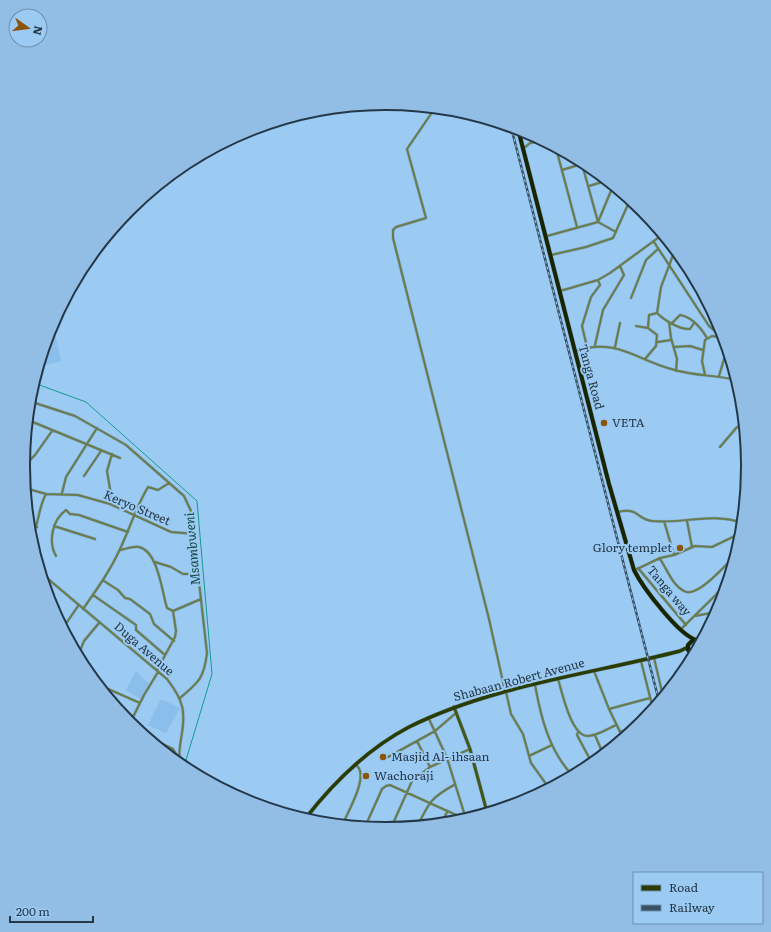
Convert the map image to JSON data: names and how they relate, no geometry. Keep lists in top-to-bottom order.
{
  "streets": {
    "highway": ["Tanga Road"],
    "main road": ["Shabaan Robert Avenue"],
    "street": ["Keryo Street", "Tanga way", "Duga Avenue"]
  },
  "crossings": [
    ["Tanga Road", "Tanga way"]
  ],
  "water": ["Msambweni"],
  "places": [
    "VETA",
    "Glory templet",
    "Masjid Al- ihsaan",
    "Wachoraji"
  ],
  "legend": ["Road", "Railway"],
  "scale_bar": "200 m",
  "north": "right"
}
